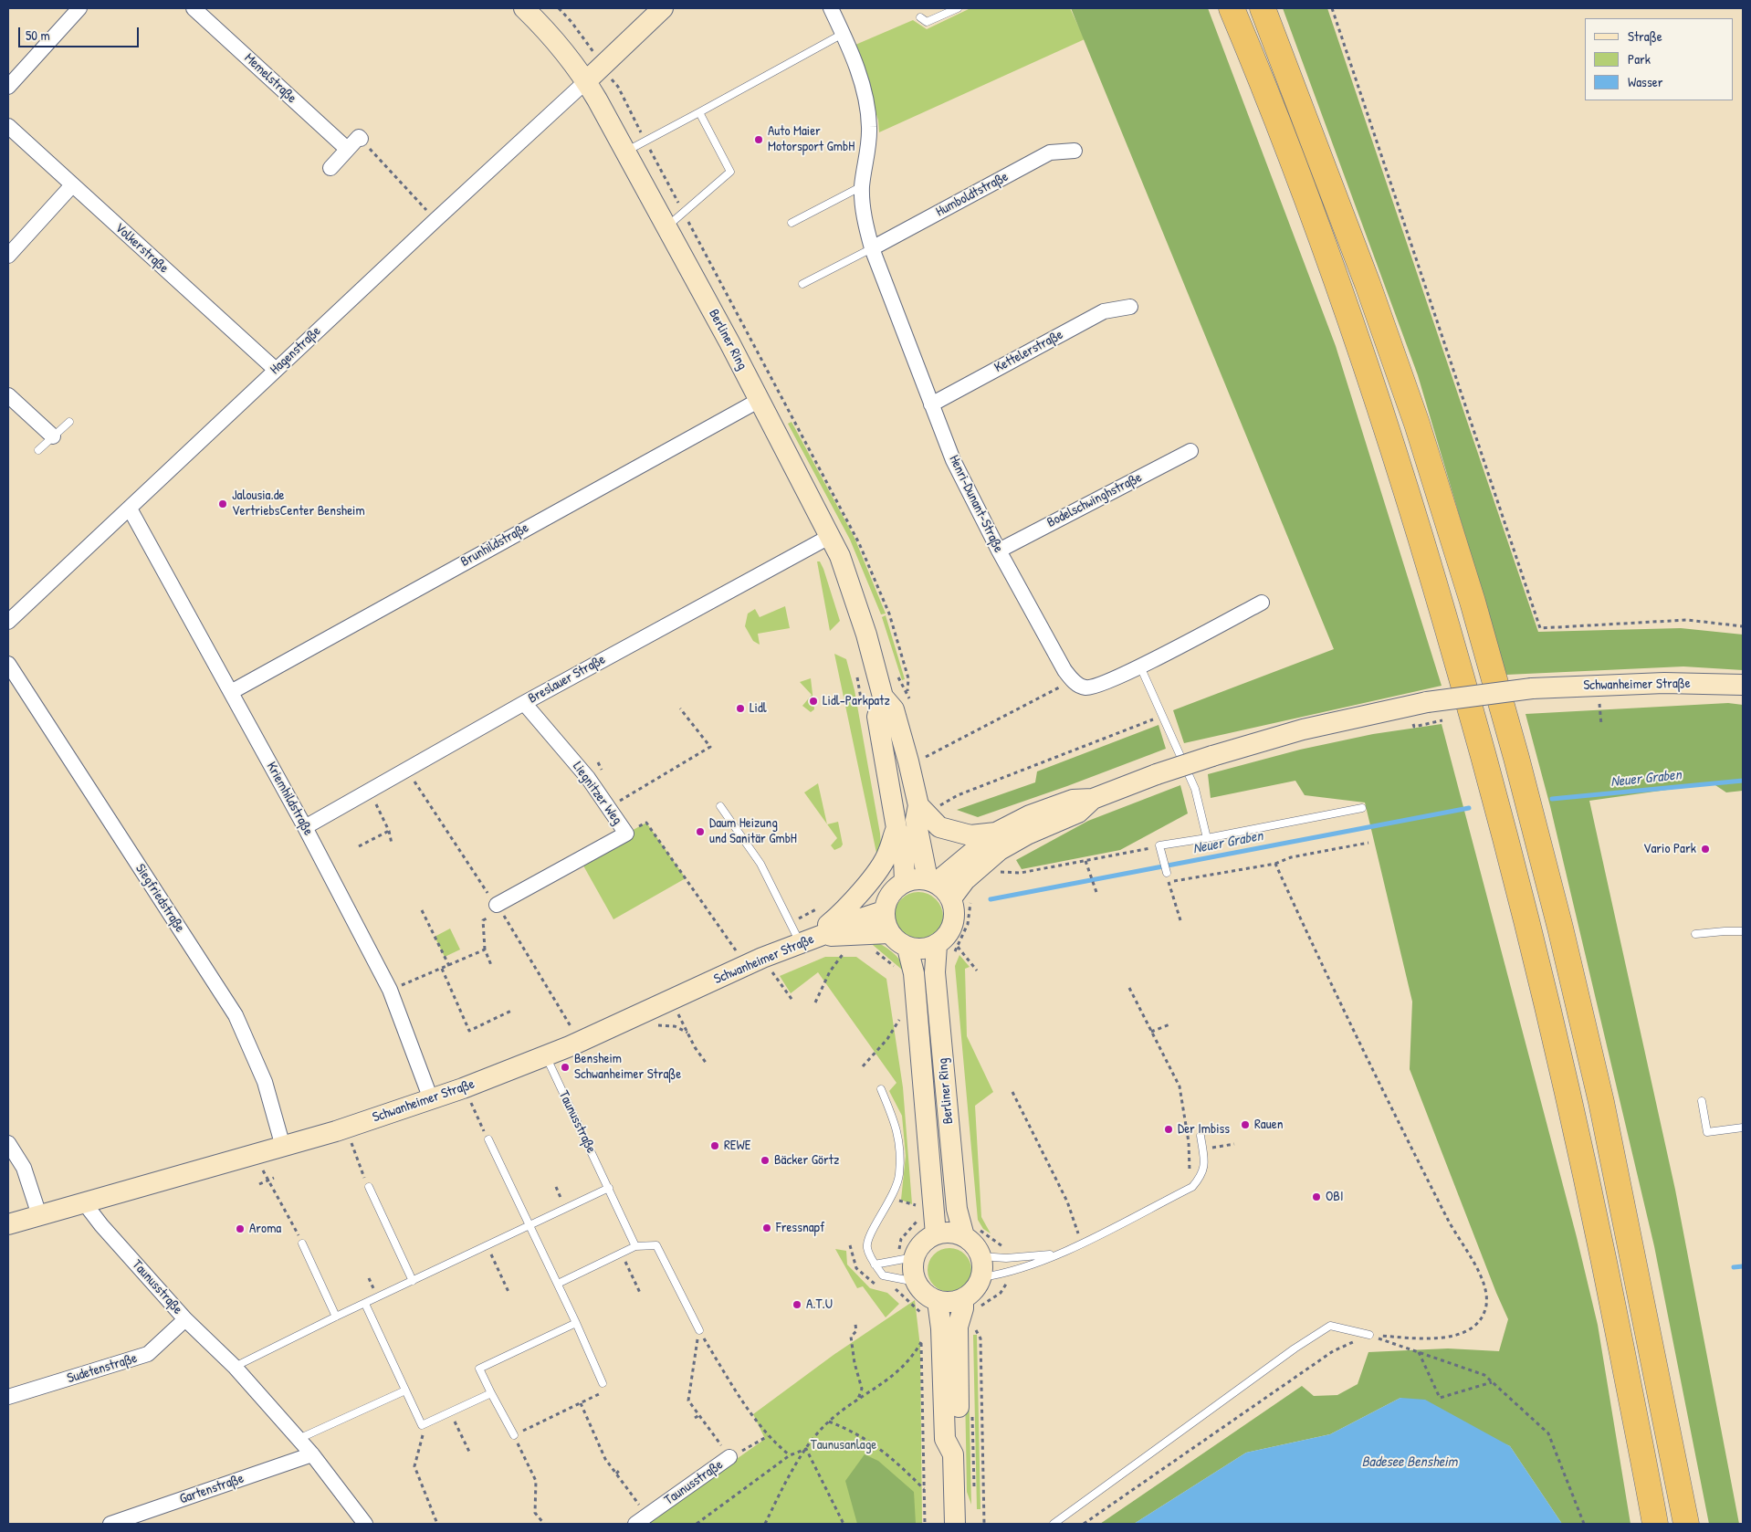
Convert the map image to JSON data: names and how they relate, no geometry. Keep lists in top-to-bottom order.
{
  "streets": {
    "street": [
      "Memelstraße",
      "Humboldtstraße",
      "Volkerstraße",
      "Berliner Ring",
      "Hagenstraße",
      "Kettelerstraße",
      "Bodelschwinghstraße",
      "Henri-Dunant-Straße",
      "Brunhildstraße",
      "Breslauer Straße",
      "Schwanheimer Straße",
      "Liegnitzer Weg",
      "Kriemhildstraße",
      "Siegfriedstraße",
      "Taunusstraße",
      "Sudetenstraße",
      "Gartenstraße"
    ]
  },
  "crossings": [
    ["Humboldtstraße", "Henri-Dunant-Straße"],
    ["Volkerstraße", "Hagenstraße"],
    ["Berliner Ring", "Hagenstraße"],
    ["Berliner Ring", "Brunhildstraße"],
    ["Berliner Ring", "Breslauer Straße"],
    ["Berliner Ring", "Schwanheimer Straße"],
    ["Hagenstraße", "Kriemhildstraße"],
    ["Kettelerstraße", "Henri-Dunant-Straße"],
    ["Bodelschwinghstraße", "Henri-Dunant-Straße"],
    ["Brunhildstraße", "Kriemhildstraße"],
    ["Breslauer Straße", "Liegnitzer Weg"],
    ["Breslauer Straße", "Kriemhildstraße"],
    ["Schwanheimer Straße", "Kriemhildstraße"],
    ["Schwanheimer Straße", "Siegfriedstraße"],
    ["Schwanheimer Straße", "Taunusstraße"],
    ["Taunusstraße", "Sudetenstraße"],
    ["Taunusstraße", "Gartenstraße"]
  ],
  "water": ["Neuer Graben", "Badesee Bensheim"],
  "parks": ["Taunusanlage"],
  "places": [
    "Auto Maier Motorsport GmbH",
    "Jalousia.de VertriebsCenter Bensheim",
    "Lidl-Parkpatz",
    "Lidl",
    "Daum Heizung und Sanitär GmbH",
    "Vario Park",
    "Bensheim Schwanheimer Straße",
    "Rauen",
    "Der Imbiss",
    "REWE",
    "Bäcker Görtz",
    "OBI",
    "Fressnapf",
    "Aroma",
    "A.T.U"
  ],
  "legend": ["Straße", "Park", "Wasser"],
  "scale_bar": "50 m"
}
